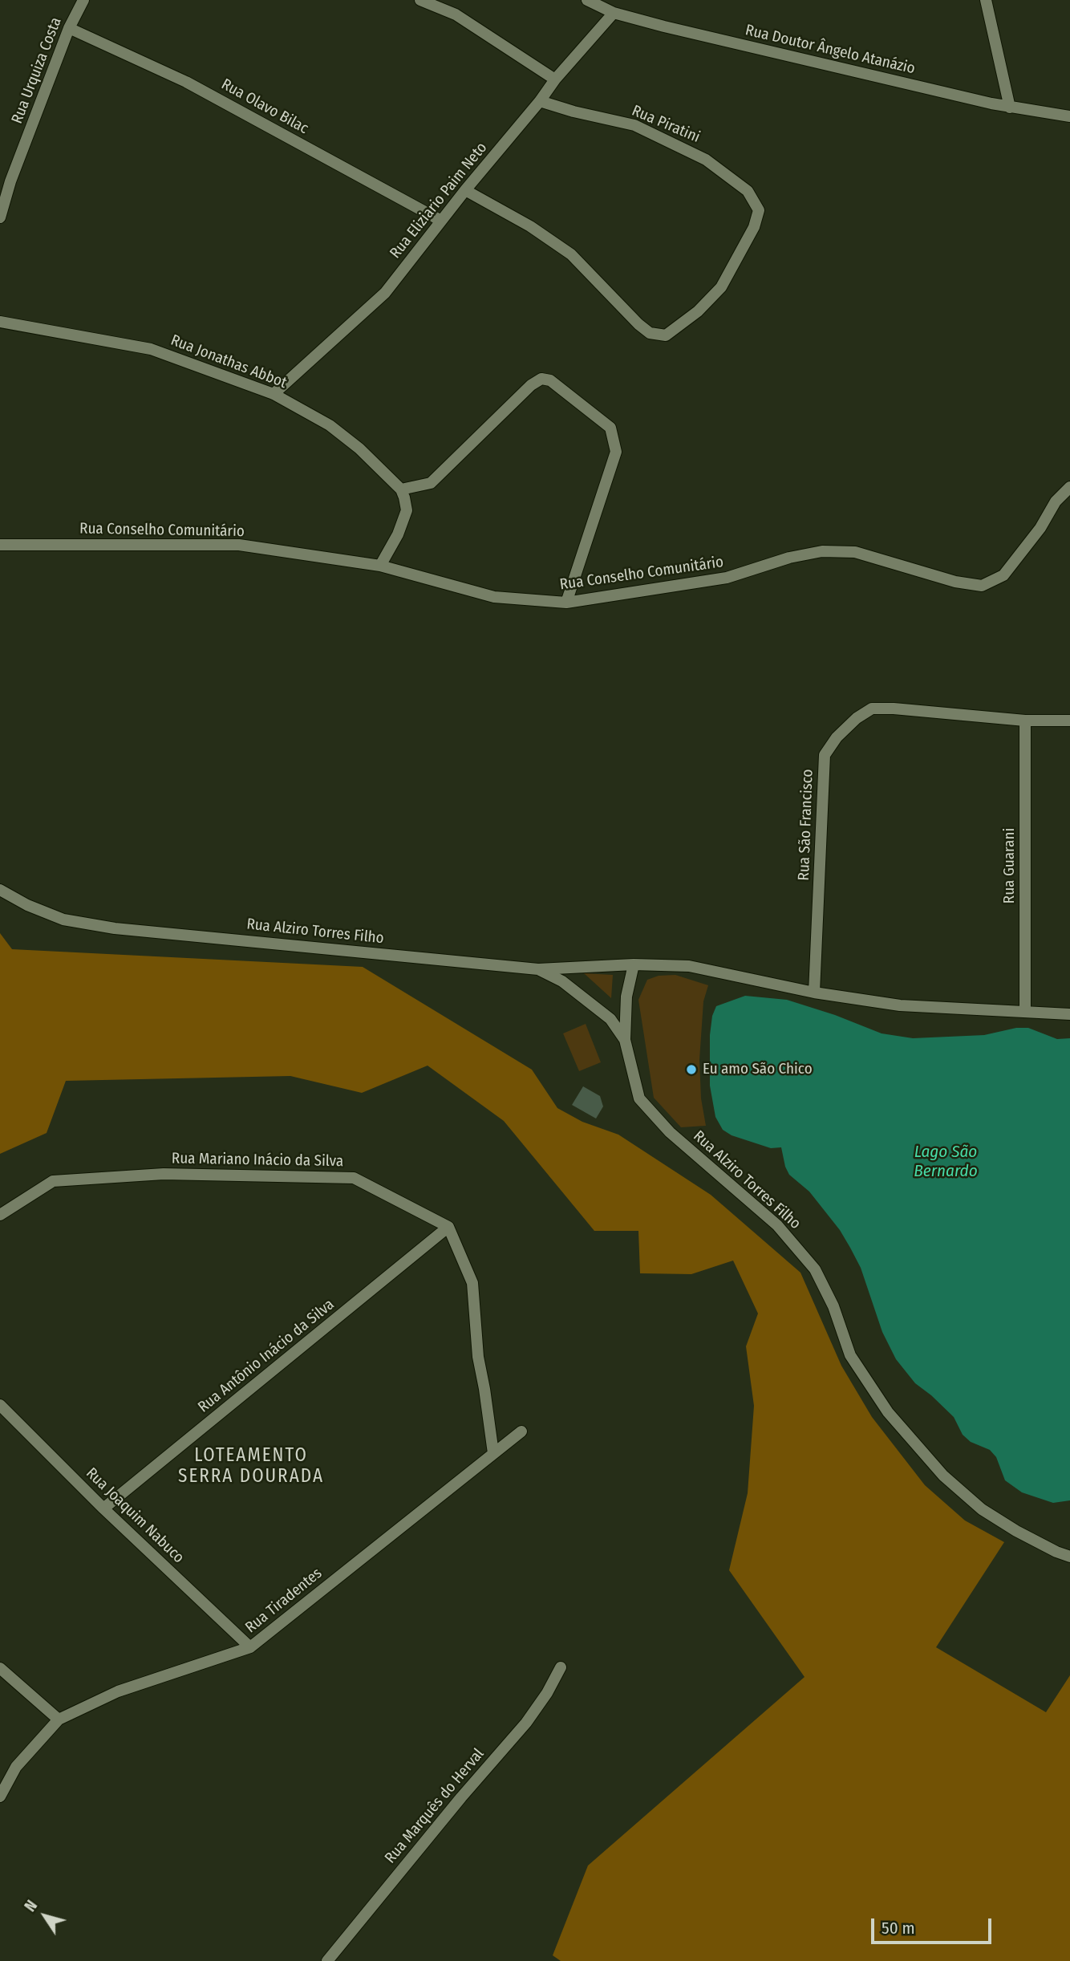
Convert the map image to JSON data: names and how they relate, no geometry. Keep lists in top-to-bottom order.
{
  "streets": {
    "street": [
      "Rua Doutor Ângelo Atanázio",
      "Rua Urquiza Costa",
      "Rua Olavo Bilac",
      "Rua Piratini",
      "Rua Eliziario Paim Neto",
      "Rua Jonathas Abbot",
      "Rua Conselho Comunitário",
      "Rua São Francisco",
      "Rua Guarani",
      "Rua Alziro Torres Filho",
      "Rua Mariano Inácio da Silva",
      "Rua Antônio Inácio da Silva",
      "Rua Joaquim Nabuco",
      "Rua Tiradentes",
      "Rua Marquês do Herval"
    ]
  },
  "crossings": [
    ["Rua Doutor Ângelo Atanázio", "Rua Eliziario Paim Neto"],
    ["Rua Urquiza Costa", "Rua Olavo Bilac"],
    ["Rua Olavo Bilac", "Rua Eliziario Paim Neto"],
    ["Rua Piratini", "Rua Eliziario Paim Neto"],
    ["Rua Eliziario Paim Neto", "Rua Jonathas Abbot"],
    ["Rua São Francisco", "Rua Guarani"],
    ["Rua São Francisco", "Rua Alziro Torres Filho"],
    ["Rua Guarani", "Rua Alziro Torres Filho"],
    ["Rua Mariano Inácio da Silva", "Rua Antônio Inácio da Silva"],
    ["Rua Antônio Inácio da Silva", "Rua Joaquim Nabuco"],
    ["Rua Joaquim Nabuco", "Rua Tiradentes"]
  ],
  "districts": ["LOTEAMENTO SERRA DOURADA"],
  "water": ["Lago São Bernardo"],
  "places": ["Eu amo São Chico"],
  "scale_bar": "50 m",
  "north": "top left"
}
